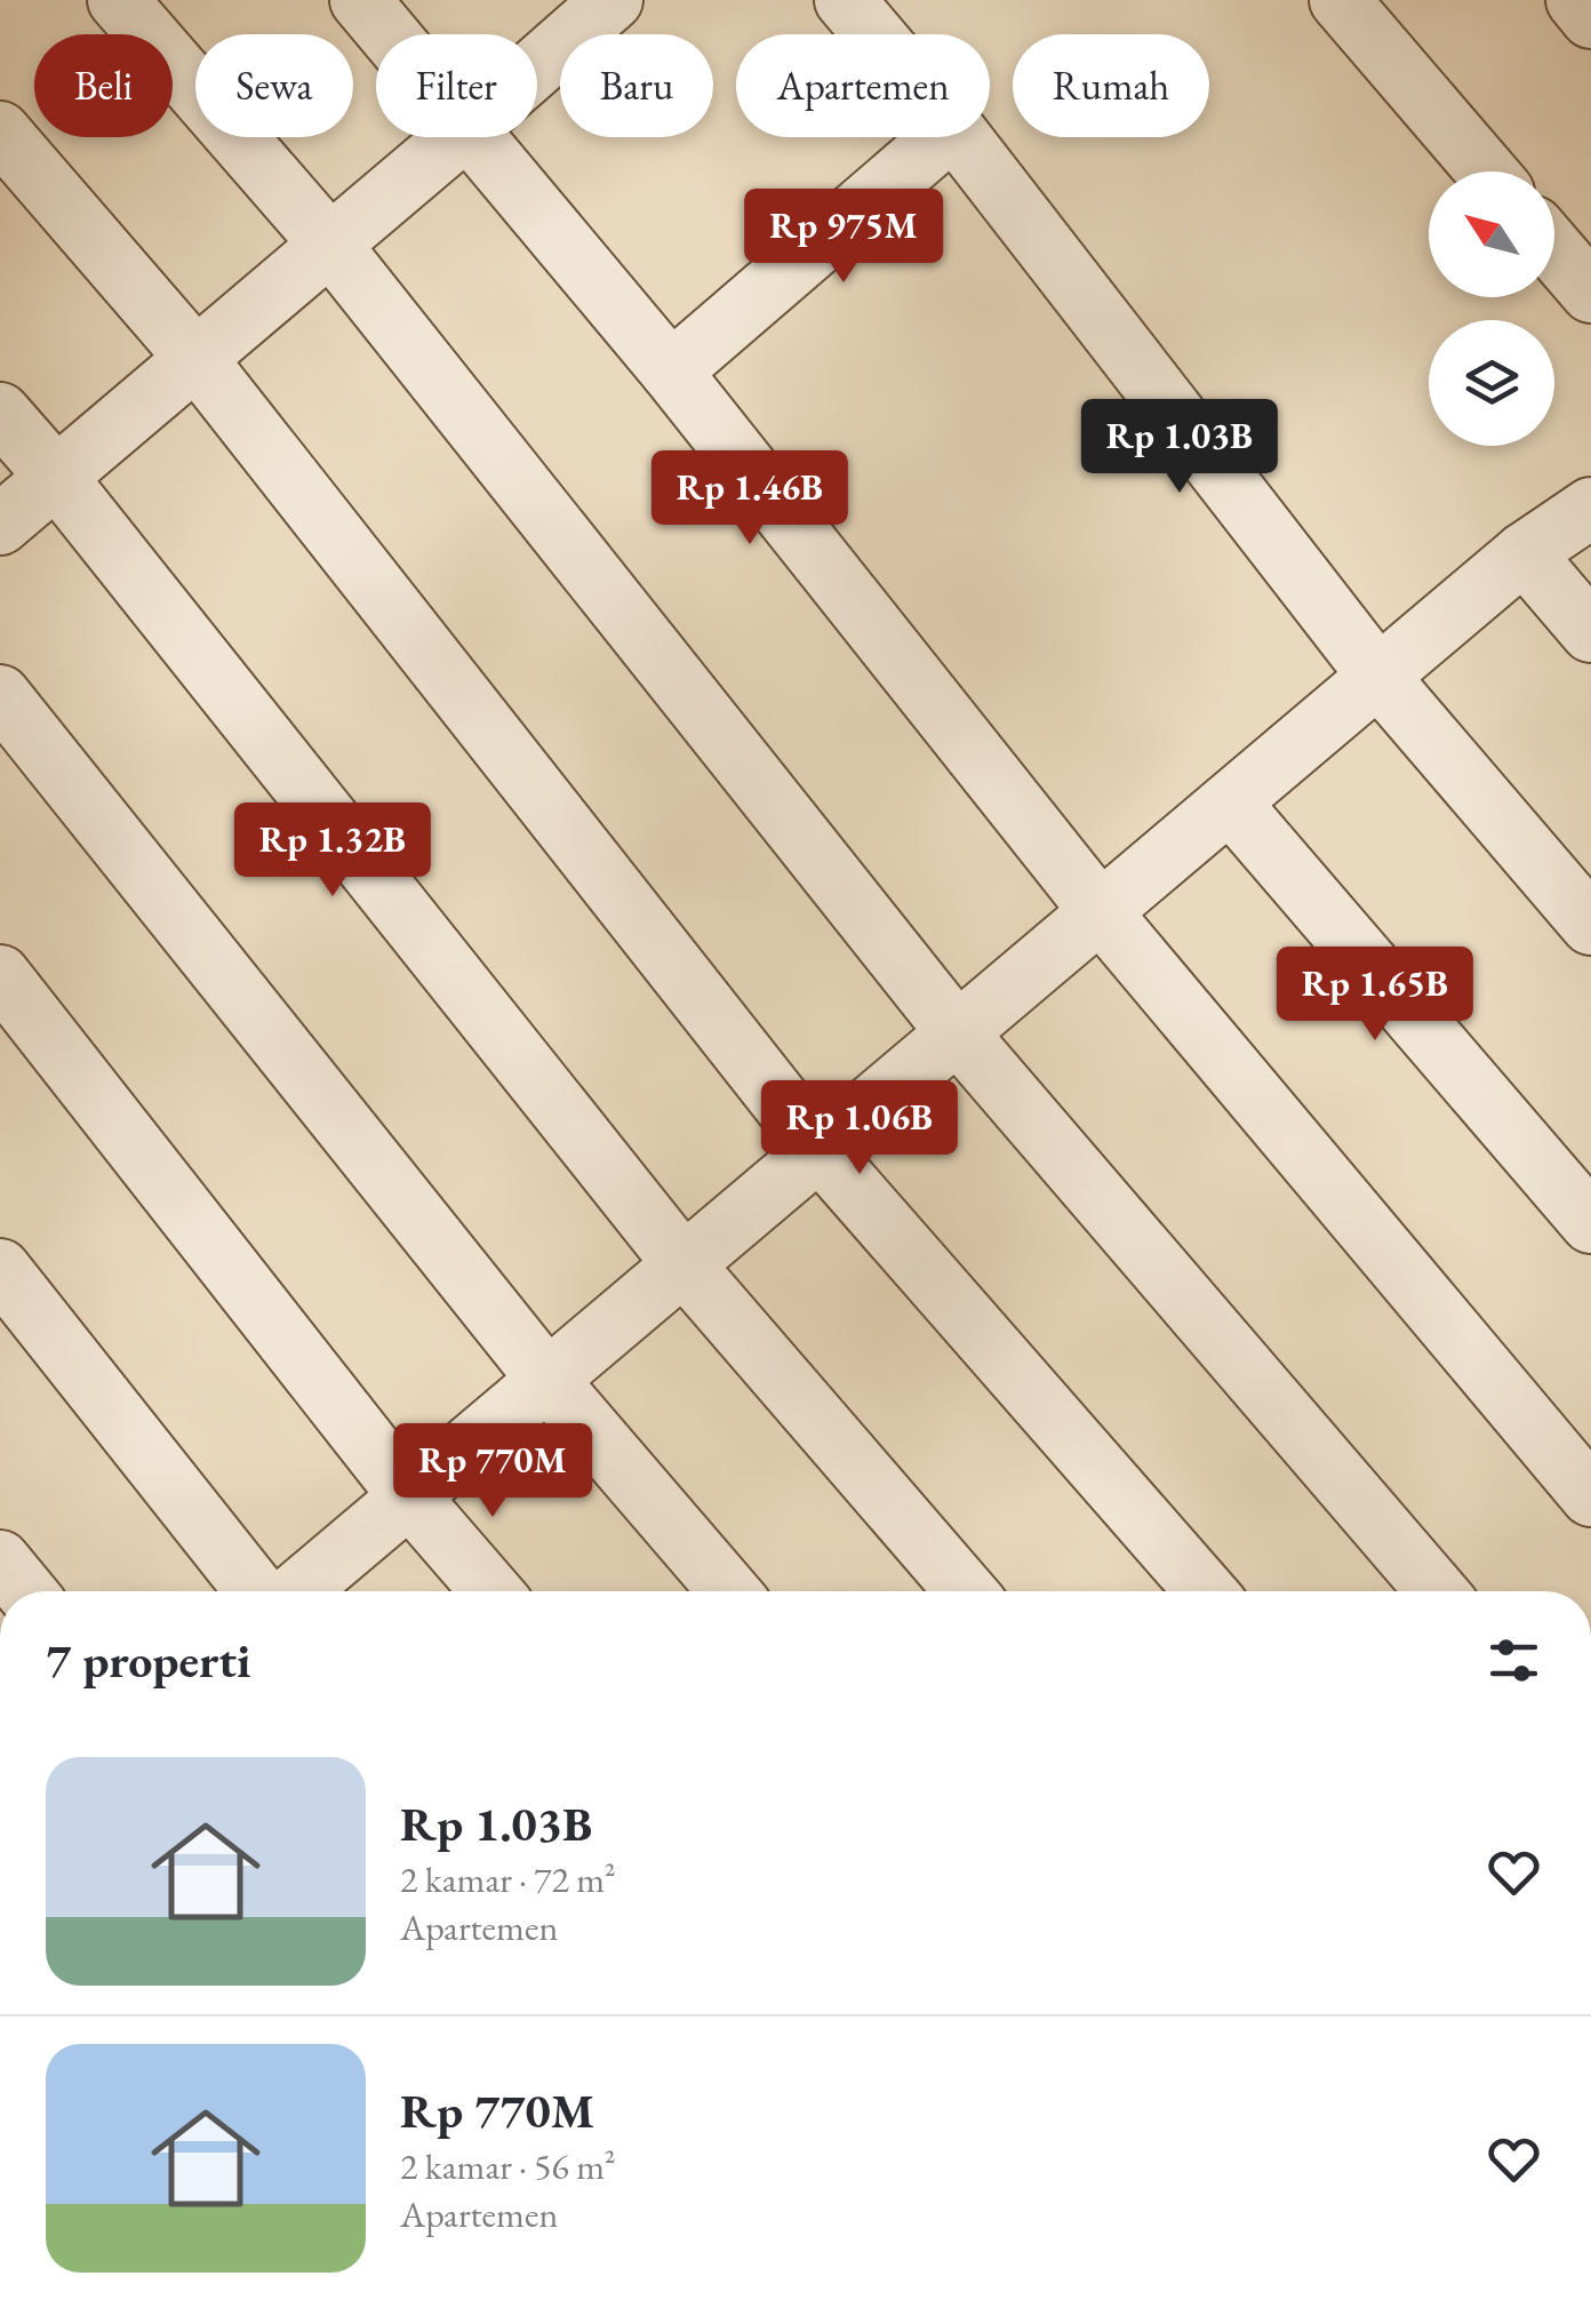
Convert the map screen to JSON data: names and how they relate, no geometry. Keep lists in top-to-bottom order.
{
  "north": "top left",
  "page": {
    "chip": [
      "Beli",
      "Sewa",
      "Filter",
      "Baru",
      "Apartemen",
      "Rumah"
    ],
    "price": [
      "Rp 975M",
      "Rp 1.03B",
      "Rp 1.46B",
      "Rp 1.32B",
      "Rp 1.65B",
      "Rp 1.06B",
      "Rp 770M"
    ],
    "heading": "7 properti",
    "list": [
      {
        "name": "Rp 1.03B",
        "note": "2 kamar · 72 m² · Apartemen"
      },
      {
        "name": "Rp 770M",
        "note": "2 kamar · 56 m² · Apartemen"
      }
    ]
  }
}
